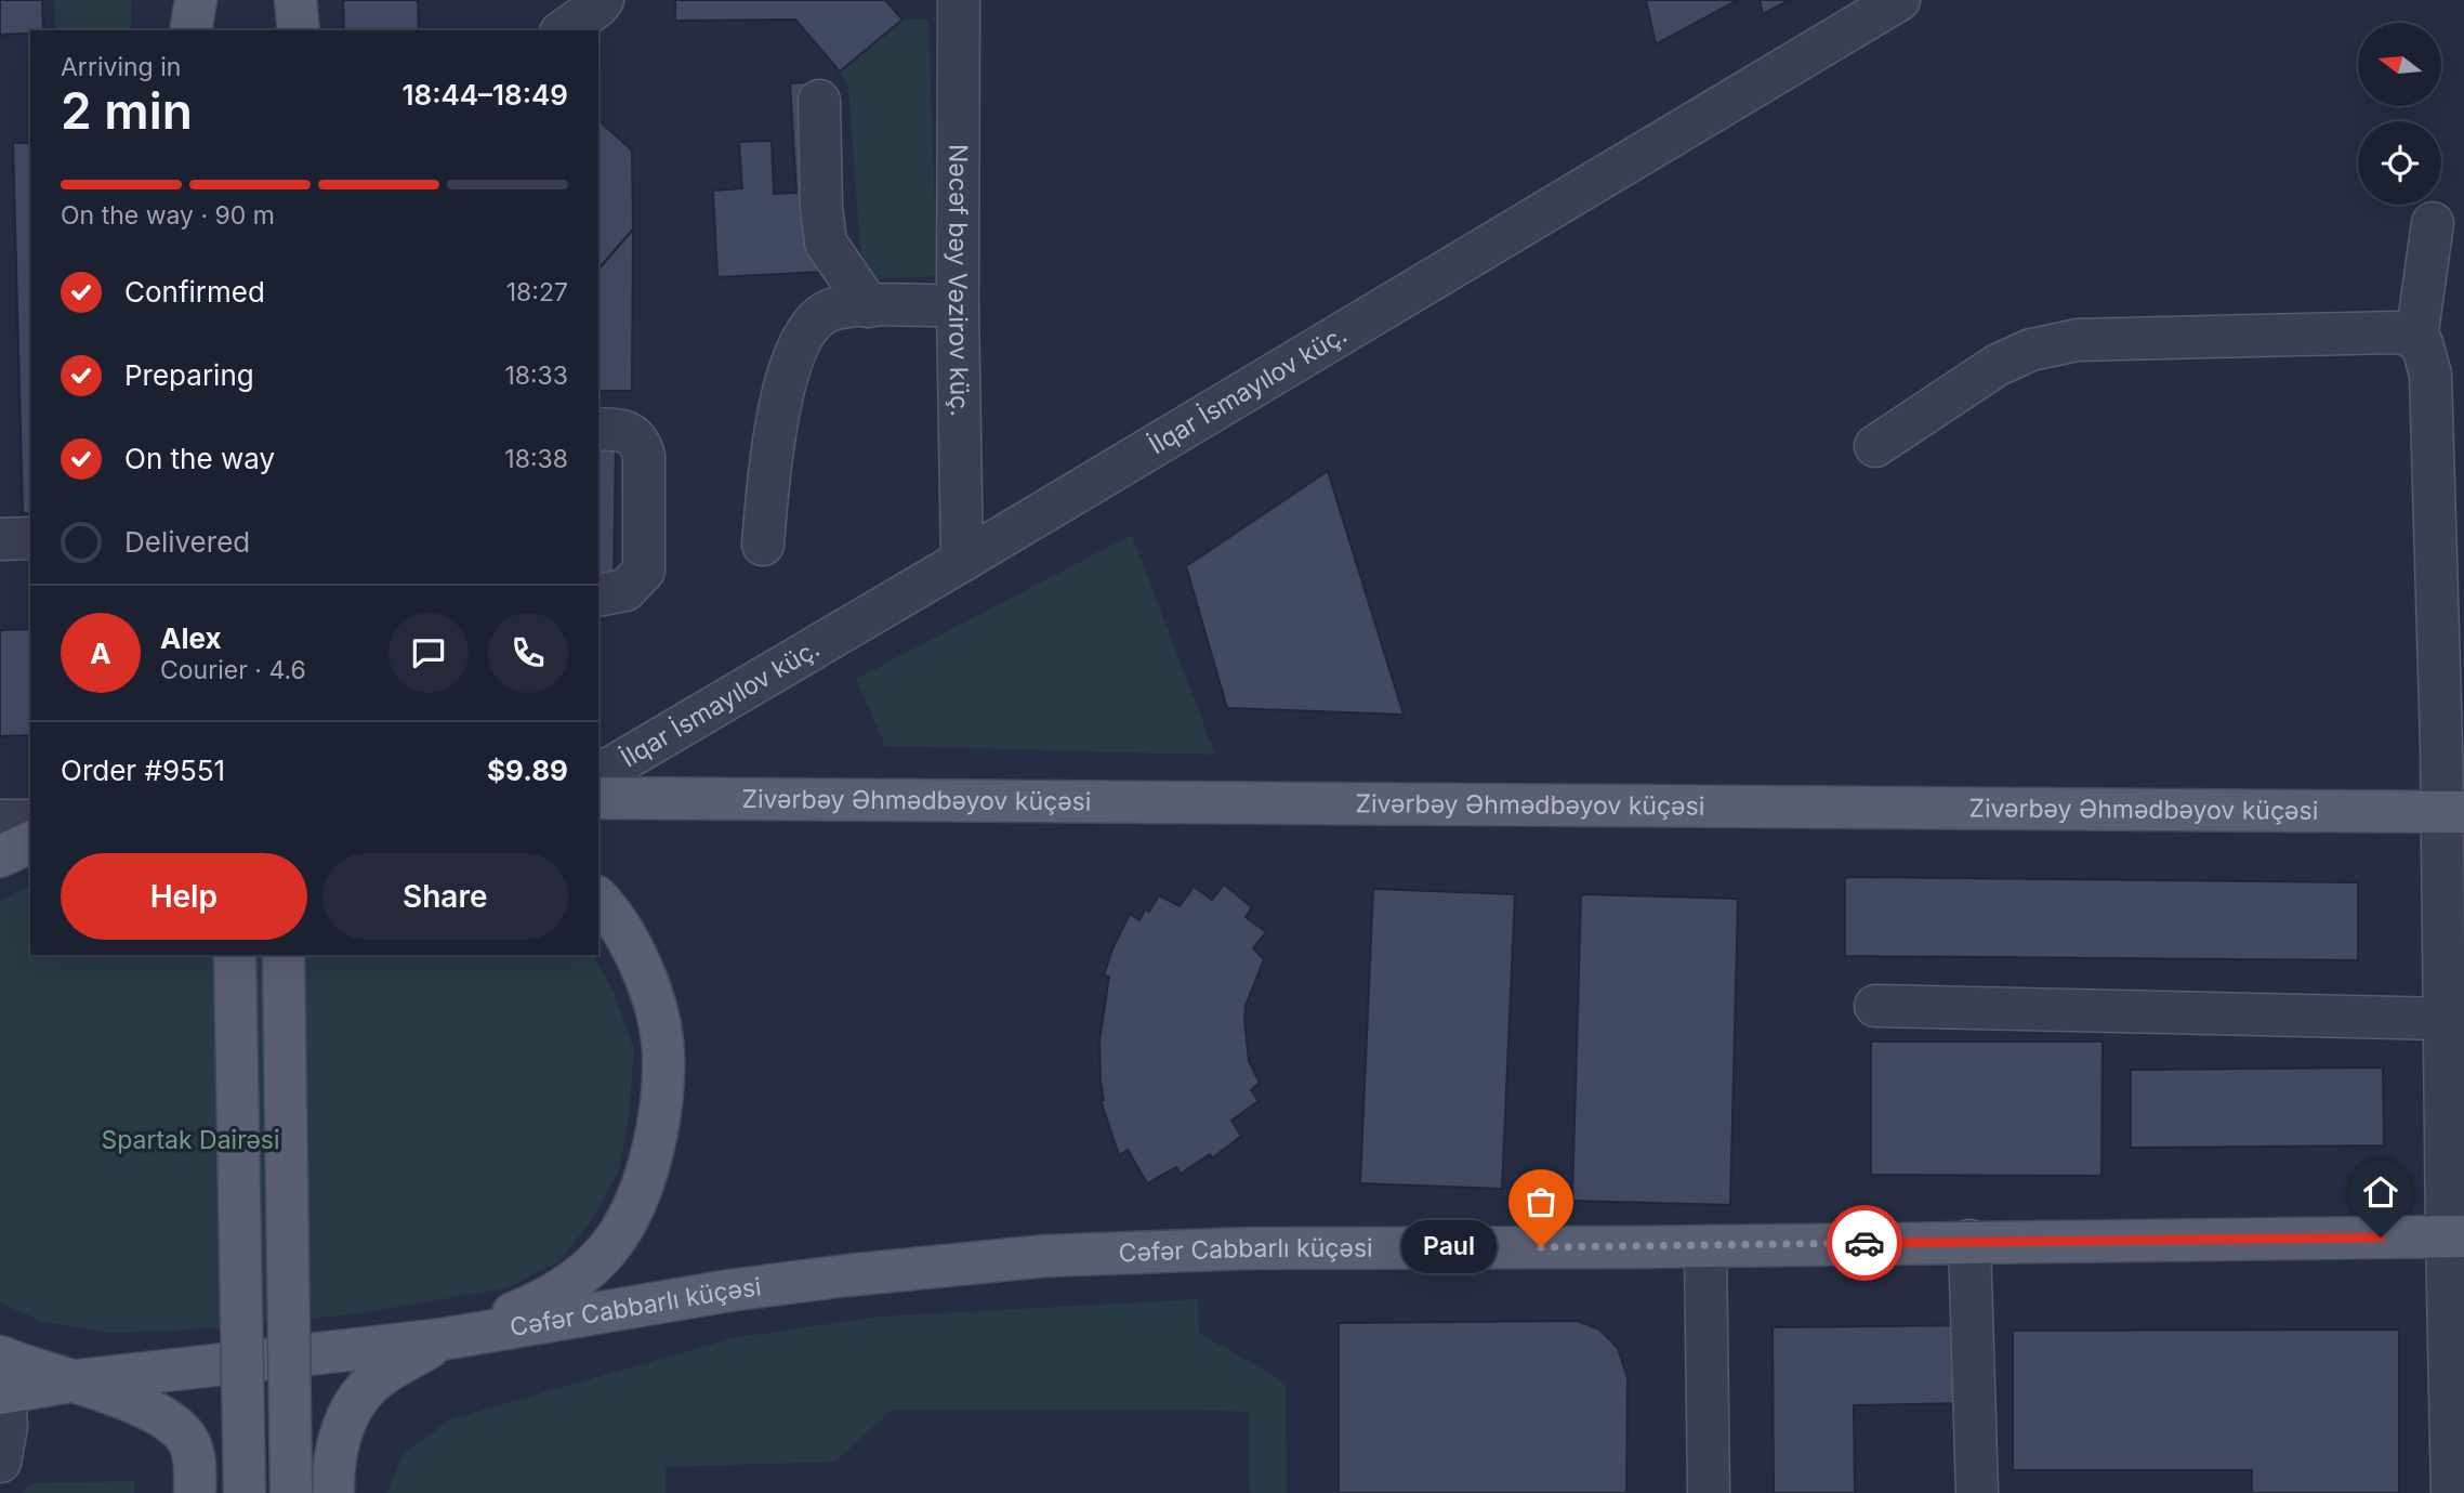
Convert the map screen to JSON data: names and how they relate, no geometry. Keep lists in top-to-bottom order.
{
  "streets": {
    "main road": ["Zivərbəy Əhmədbəyov küçəsi", "Cəfər Cabbarlı küçəsi"],
    "street": ["Nəcəf bəy Vəzirov küç.", "İlqar İsmayılov küç."]
  },
  "crossings": [
    ["Nəcəf bəy Vəzirov küç.", "İlqar İsmayılov küç."]
  ],
  "parks": ["Spartak Dairəsi"],
  "places": ["Paul"],
  "north": "left",
  "page": {
    "heading": ["2 min", "Arriving in", "18:44–18:49"],
    "panel": [
      "Alex",
      "Courier · 4.6",
      "Order #9551",
      "$9.89"
    ],
    "bar": "On the way · 90 m",
    "list": [
      ["Confirmed", "18:27"],
      ["Preparing", "18:33"],
      ["On the way", "18:38"],
      "Delivered"
    ],
    "round": "A",
    "buttons": ["Help", "Share"],
    "bubble": "Paul"
  }
}
